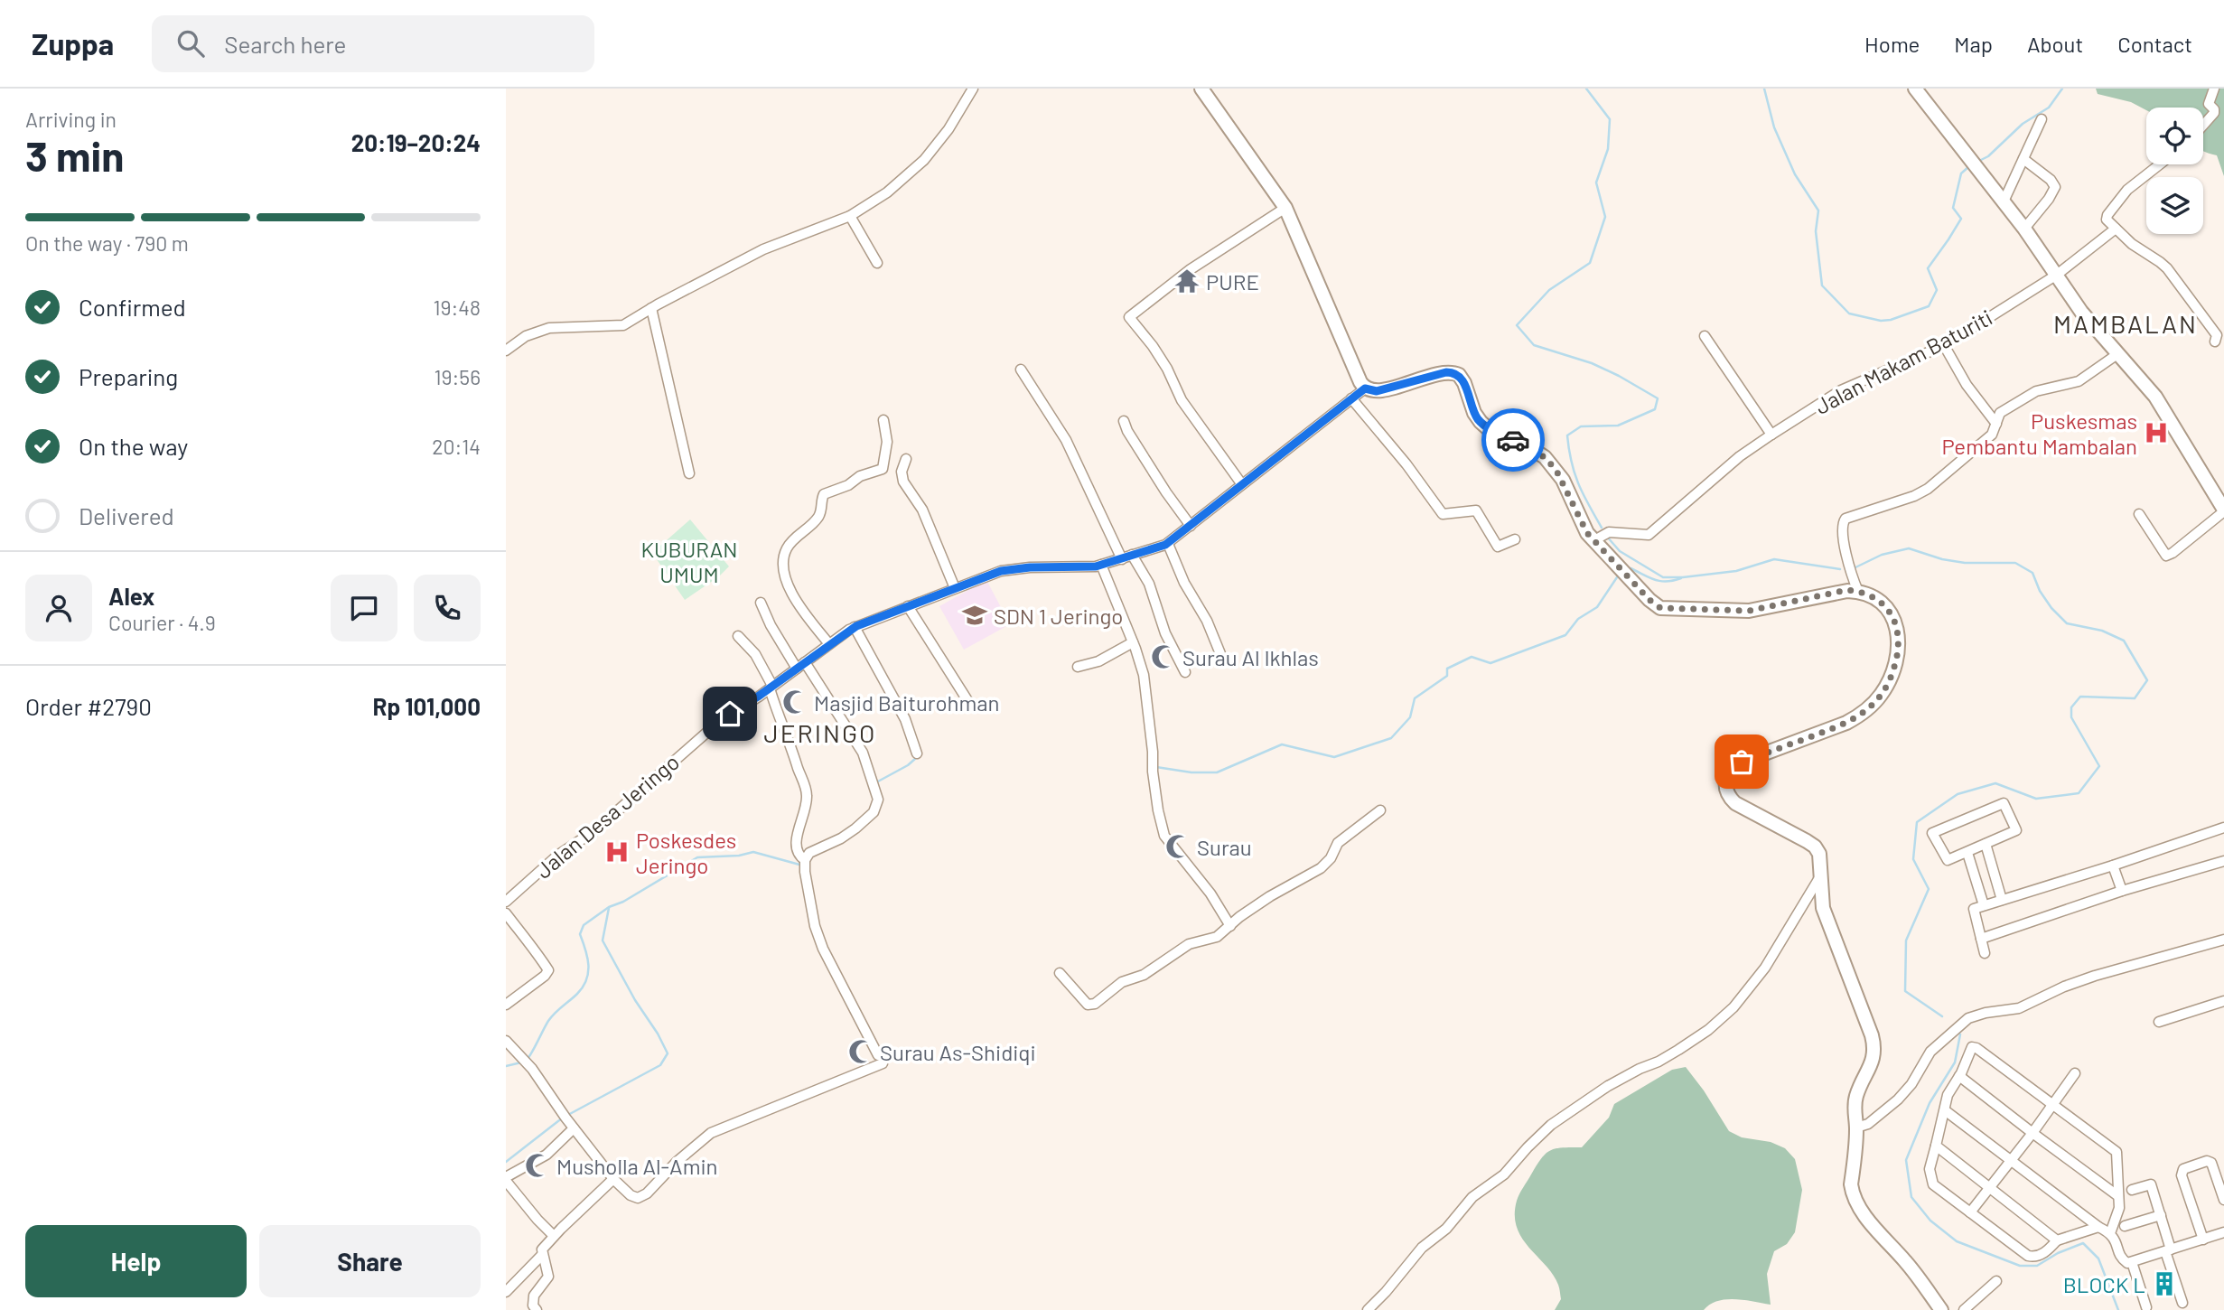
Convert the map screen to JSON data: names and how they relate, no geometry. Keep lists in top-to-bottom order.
{
  "streets": {
    "street": ["Jalan Makam Baturiti", "Jalan Desa Jeringo"]
  },
  "districts": ["MAMBALAN", "JERINGO"],
  "parks": ["KUBURAN UMUM"],
  "places": {
    "temple": ["PURE"],
    "hospital": ["Puskesmas Pembantu Mambalan", "Poskesdes Jeringo"],
    "school or university": ["SDN 1 Jeringo"],
    "mosque": [
      "Surau Al Ikhlas",
      "Masjid Baiturohman",
      "Surau",
      "Surau As-Shidiqi",
      "Musholla Al-Amin"
    ],
    "building": ["BLOCK L"]
  },
  "page": {
    "header": "Zuppa",
    "search": "Search here",
    "nav": [
      "Home",
      "Map",
      "About",
      "Contact"
    ],
    "heading": ["3 min", "Arriving in", "20:19–20:24"],
    "panel": [
      "Alex",
      "Courier · 4.9",
      "Order #2790",
      "Rp 101,000"
    ],
    "bar": "On the way · 790 m",
    "list": [
      ["Confirmed", "19:48"],
      ["Preparing", "19:56"],
      ["On the way", "20:14"],
      "Delivered"
    ],
    "buttons": ["Help", "Share"]
  }
}
